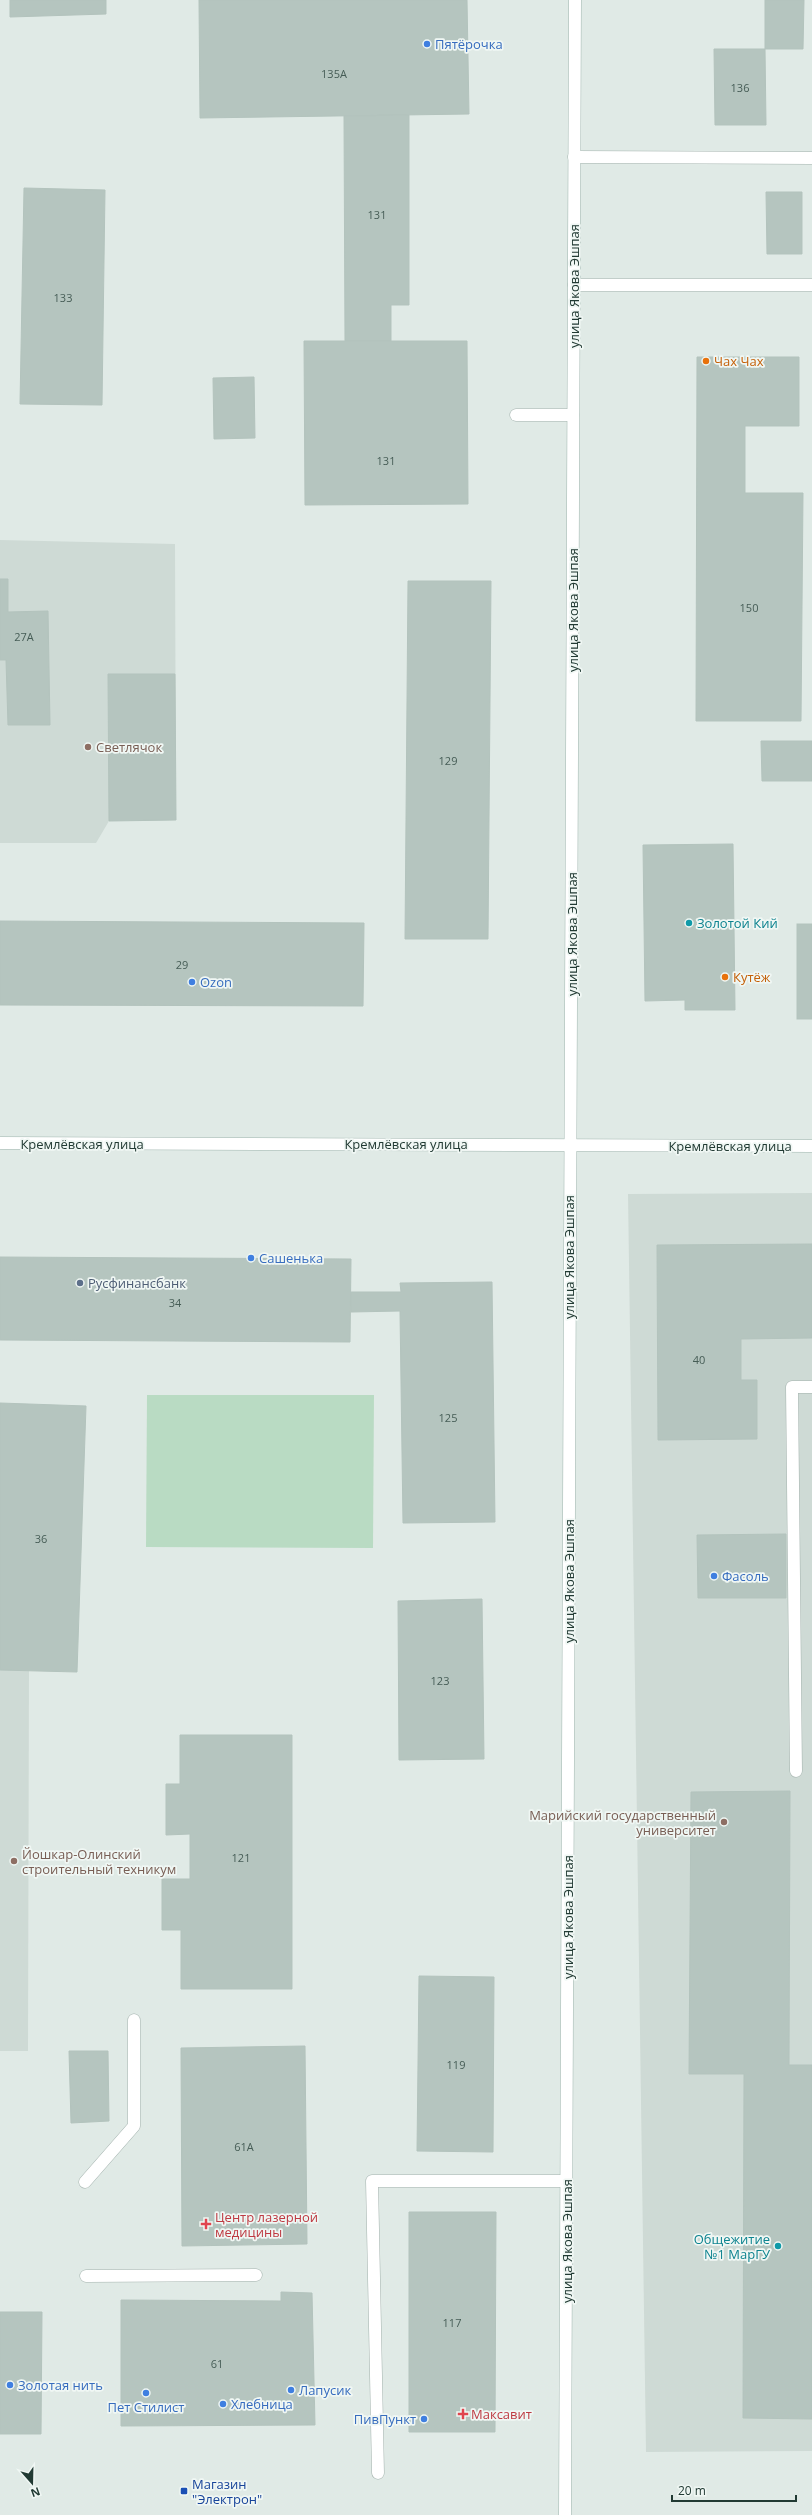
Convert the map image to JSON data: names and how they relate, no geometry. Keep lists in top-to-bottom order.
{
  "streets": {
    "street": ["улица Якова Эшпая", "Кремлёвская улица"]
  },
  "crossings": [
    ["улица Якова Эшпая", "Кремлёвская улица"]
  ],
  "places": {
    "other": [
      "Пятёрочка",
      "Чах Чах",
      "Светлячок",
      "Золотой Кий",
      "Кутёж",
      "Ozon",
      "Сашенька",
      "Русфинансбанк",
      "Фасоль",
      "Марийский государственный университет",
      "Йошкар-Олинский строительный техникум",
      "Общежитие №1 МарГУ",
      "Золотая нить",
      "Лапусик",
      "Пет Стилист",
      "Хлебница",
      "ПивПункт"
    ],
    "health": ["Центр лазерной медицины", "Максавит"],
    "transit": ["Магазин \"Электрон\""]
  },
  "house_numbers": [
    "135А",
    "136",
    "131",
    "133",
    "131",
    "150",
    "27А",
    "129",
    "29",
    "34",
    "40",
    "125",
    "36",
    "123",
    "121",
    "119",
    "61А",
    "117",
    "61"
  ],
  "scale_bar": "20 m",
  "north": "bottom"
}
